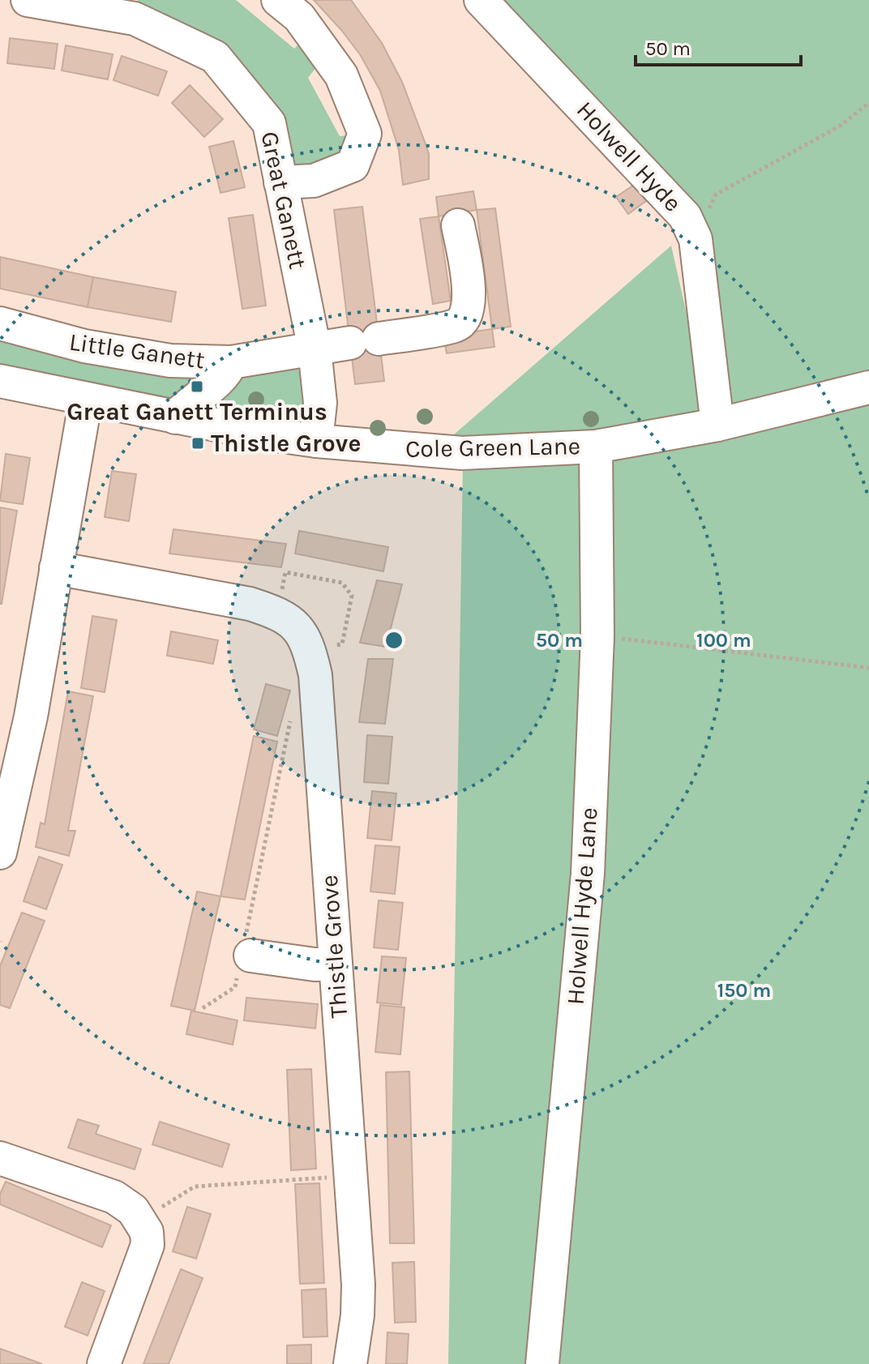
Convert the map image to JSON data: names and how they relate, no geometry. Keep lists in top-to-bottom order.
{
  "streets": {
    "street": [
      "Holwell Hyde",
      "Great Ganett",
      "Little Ganett",
      "Cole Green Lane",
      "Holwell Hyde Lane",
      "Thistle Grove"
    ]
  },
  "crossings": [
    ["Holwell Hyde", "Cole Green Lane"],
    ["Great Ganett", "Little Ganett"],
    ["Great Ganett", "Cole Green Lane"],
    ["Cole Green Lane", "Holwell Hyde Lane"]
  ],
  "places": {
    "transit": ["Great Ganett Terminus", "Thistle Grove"]
  },
  "scale_bar": "50 m",
  "rings": ["50 m", "100 m", "150 m"]
}
